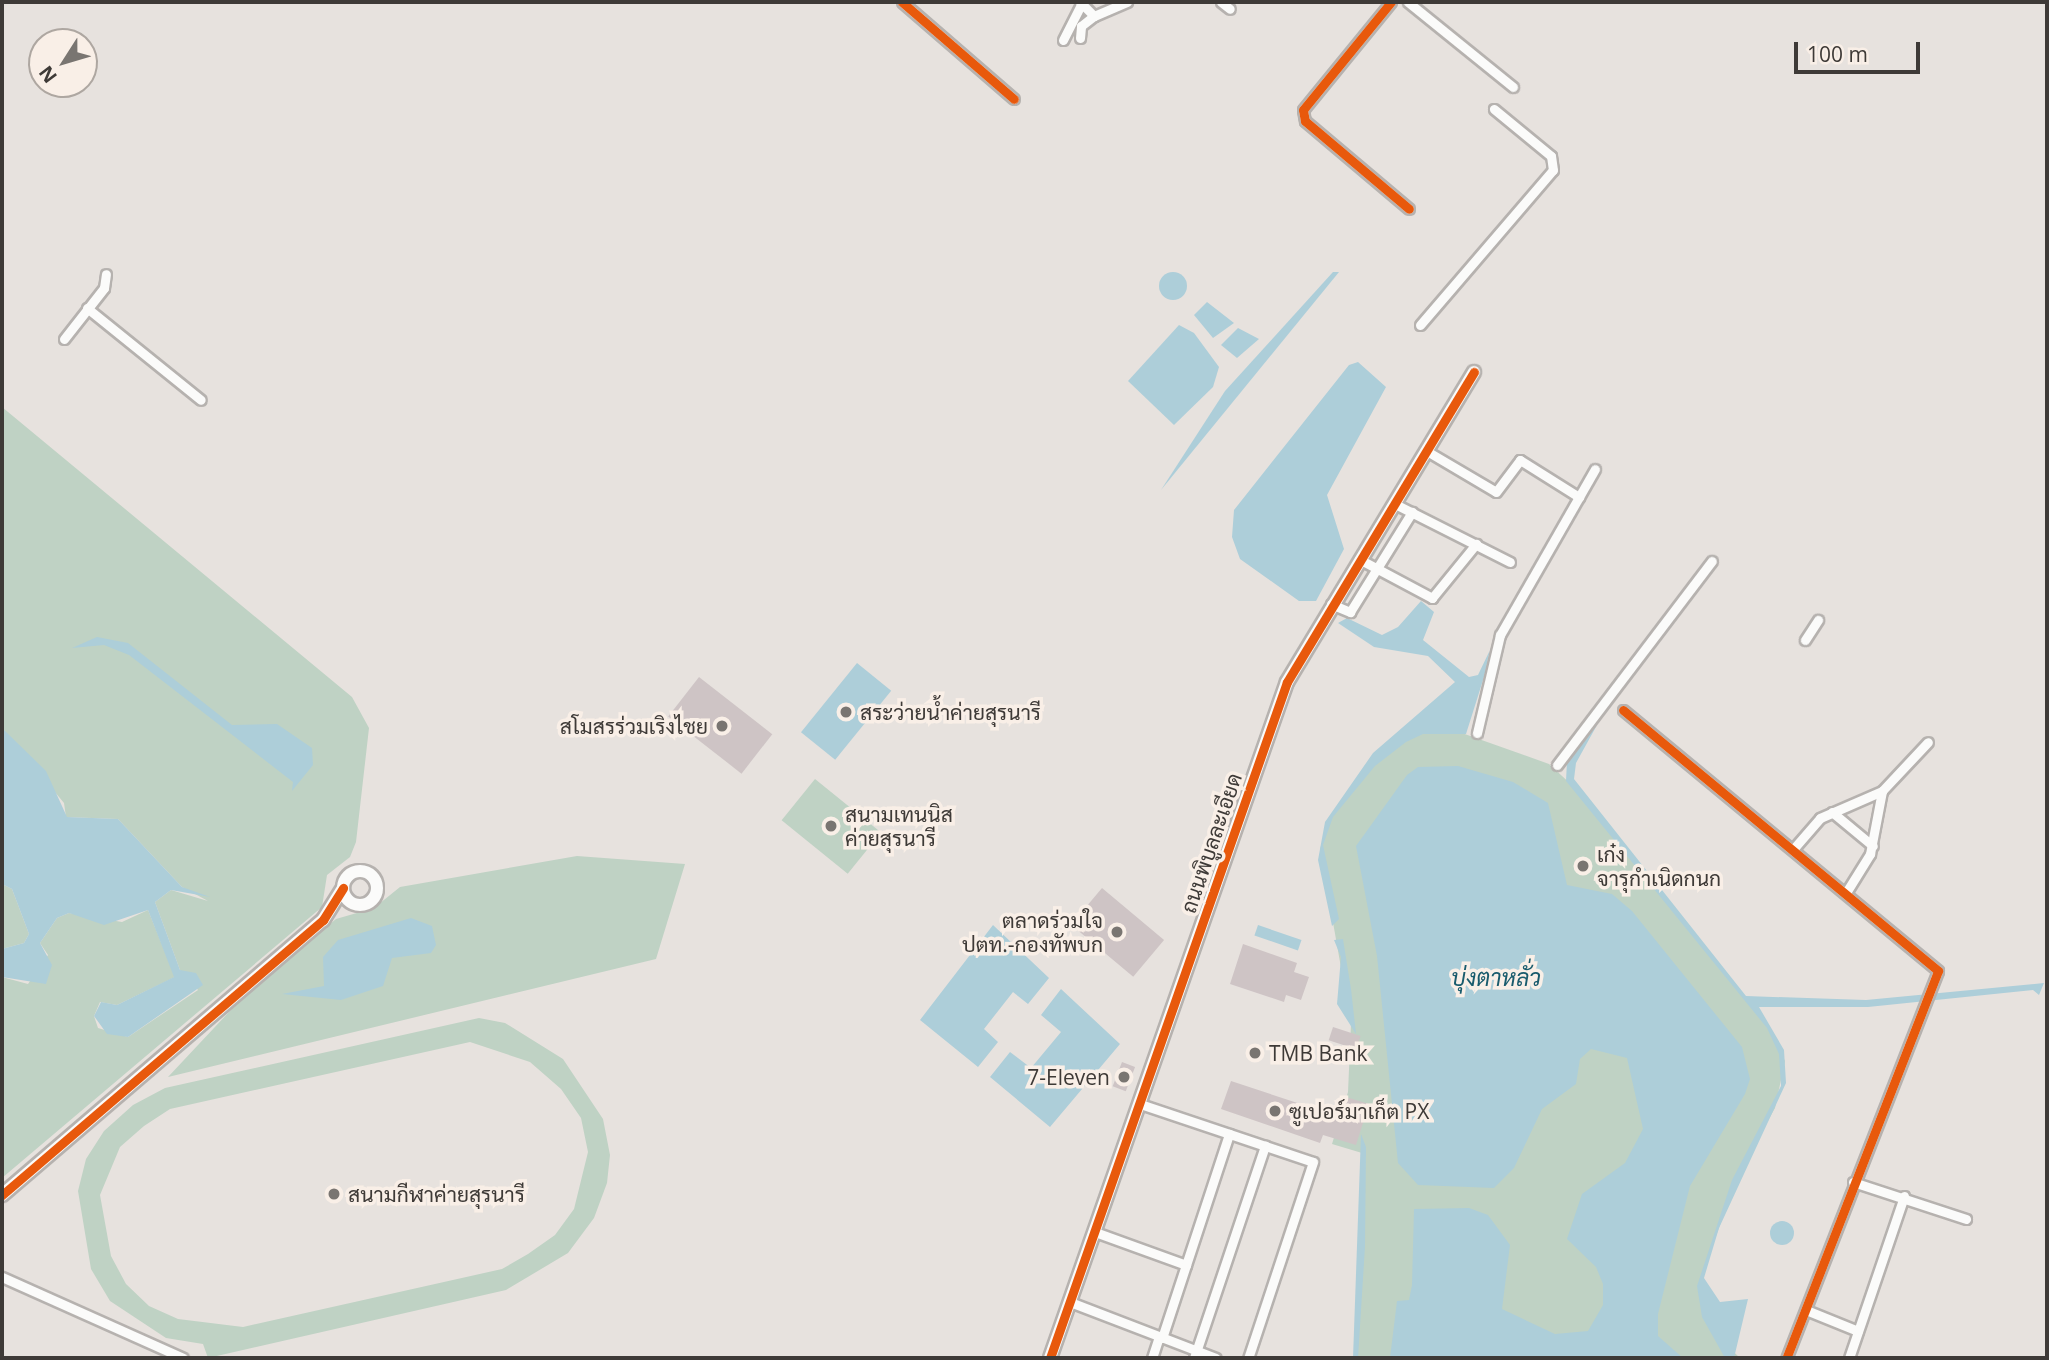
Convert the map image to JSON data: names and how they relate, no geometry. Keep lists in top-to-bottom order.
{
  "streets": {
    "street": ["ถนนพิบูลละเอียด"]
  },
  "water": ["บุ่งตาหลั่ว"],
  "places": [
    "สระว่ายนํ้าค่ายสุรนารี",
    "สโมสรร่วมเริงไชย",
    "สนามเทนนิส ค่ายสุรนารี",
    "เก๋ง จารุกำเนิดกนก",
    "ตลาดร่วมใจ ปตท.-กองทัพบก",
    "TMB Bank",
    "7-Eleven",
    "ซูเปอร์มาเก็ต PX",
    "สนามกีฬาค่ายสุรนารี"
  ],
  "scale_bar": "100 m",
  "north": "bottom left"
}
